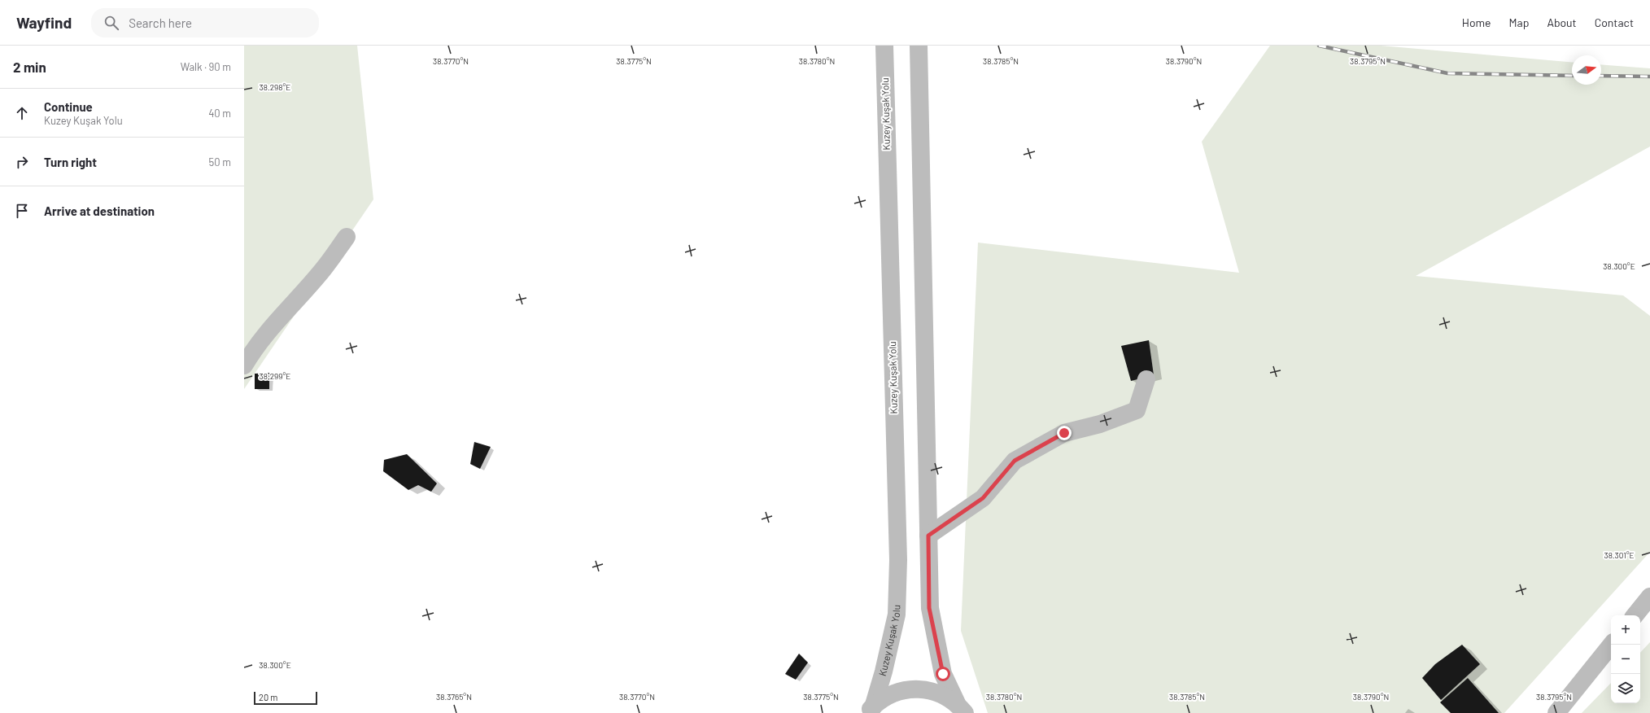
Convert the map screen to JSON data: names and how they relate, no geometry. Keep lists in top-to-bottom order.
{
  "streets": {
    "main road": ["Kuzey Kuşak Yolu"]
  },
  "scale_bar": "20 m",
  "north": "right",
  "page": {
    "header": "Wayfind",
    "search": "Search here",
    "nav": [
      "Home",
      "Map",
      "About",
      "Contact"
    ],
    "heading": ["2 min", "Walk · 90 m"],
    "list": [
      ["Continue", "Kuzey Kuşak Yolu", "40 m"],
      ["Turn right", "50 m"],
      "Arrive at destination"
    ],
    "map_buttons": ["+", "−"],
    "scale": "20 m"
  },
  "coordinates": [
    "38.3770°N",
    "38.3775°N",
    "38.3780°N",
    "38.3785°N",
    "38.3790°N",
    "38.3795°N",
    "38.298°E",
    "38.300°E",
    "38.299°E",
    "38.301°E",
    "38.3765°N"
  ]
}
